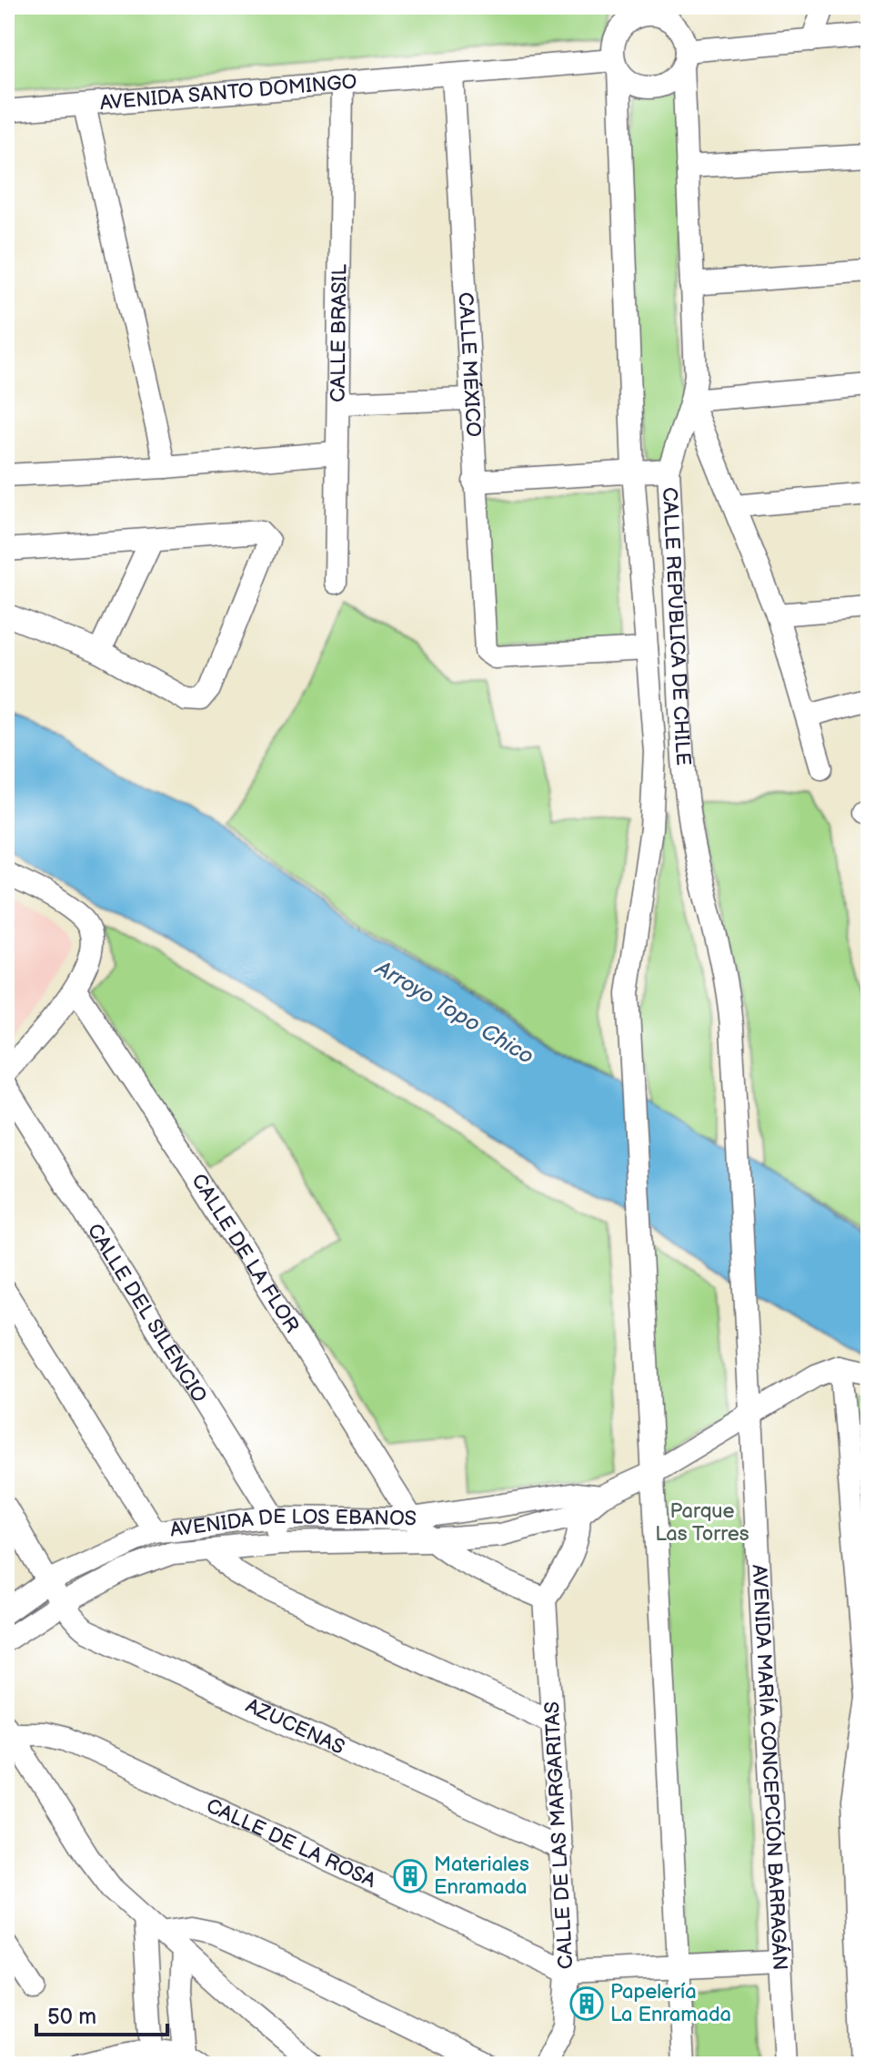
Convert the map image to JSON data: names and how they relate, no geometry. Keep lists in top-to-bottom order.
{
  "streets": {
    "street": [
      "AVENIDA SANTO DOMINGO",
      "CALLE BRASIL",
      "CALLE MÉXICO",
      "CALLE REPÚBLICA DE CHILE",
      "CALLE DE LA FLOR",
      "CALLE DEL SILENCIO",
      "AVENIDA DE LOS EBANOS",
      "AZUCENAS",
      "AVENIDA MARÍA CONCEPCIÓN BARRAGÁN",
      "CALLE DE LAS MARGARITAS",
      "CALLE DE LA ROSA"
    ]
  },
  "crossings": [
    ["AVENIDA SANTO DOMINGO", "CALLE BRASIL"],
    ["AVENIDA SANTO DOMINGO", "CALLE MÉXICO"],
    ["AVENIDA SANTO DOMINGO", "CALLE REPÚBLICA DE CHILE"],
    ["CALLE MÉXICO", "CALLE REPÚBLICA DE CHILE"],
    ["CALLE REPÚBLICA DE CHILE", "AVENIDA MARÍA CONCEPCIÓN BARRAGÁN"],
    ["CALLE DE LA FLOR", "AVENIDA DE LOS EBANOS"],
    ["CALLE DEL SILENCIO", "AVENIDA DE LOS EBANOS"],
    ["AVENIDA DE LOS EBANOS", "AZUCENAS"],
    ["AZUCENAS", "CALLE DE LAS MARGARITAS"],
    ["CALLE DE LAS MARGARITAS", "CALLE DE LA ROSA"]
  ],
  "water": ["Arroyo Topo Chico"],
  "parks": ["Parque Las Torres"],
  "places": {
    "building": ["Materiales Enramada", "Papelería La Enramada"]
  },
  "scale_bar": "50 m"
}
